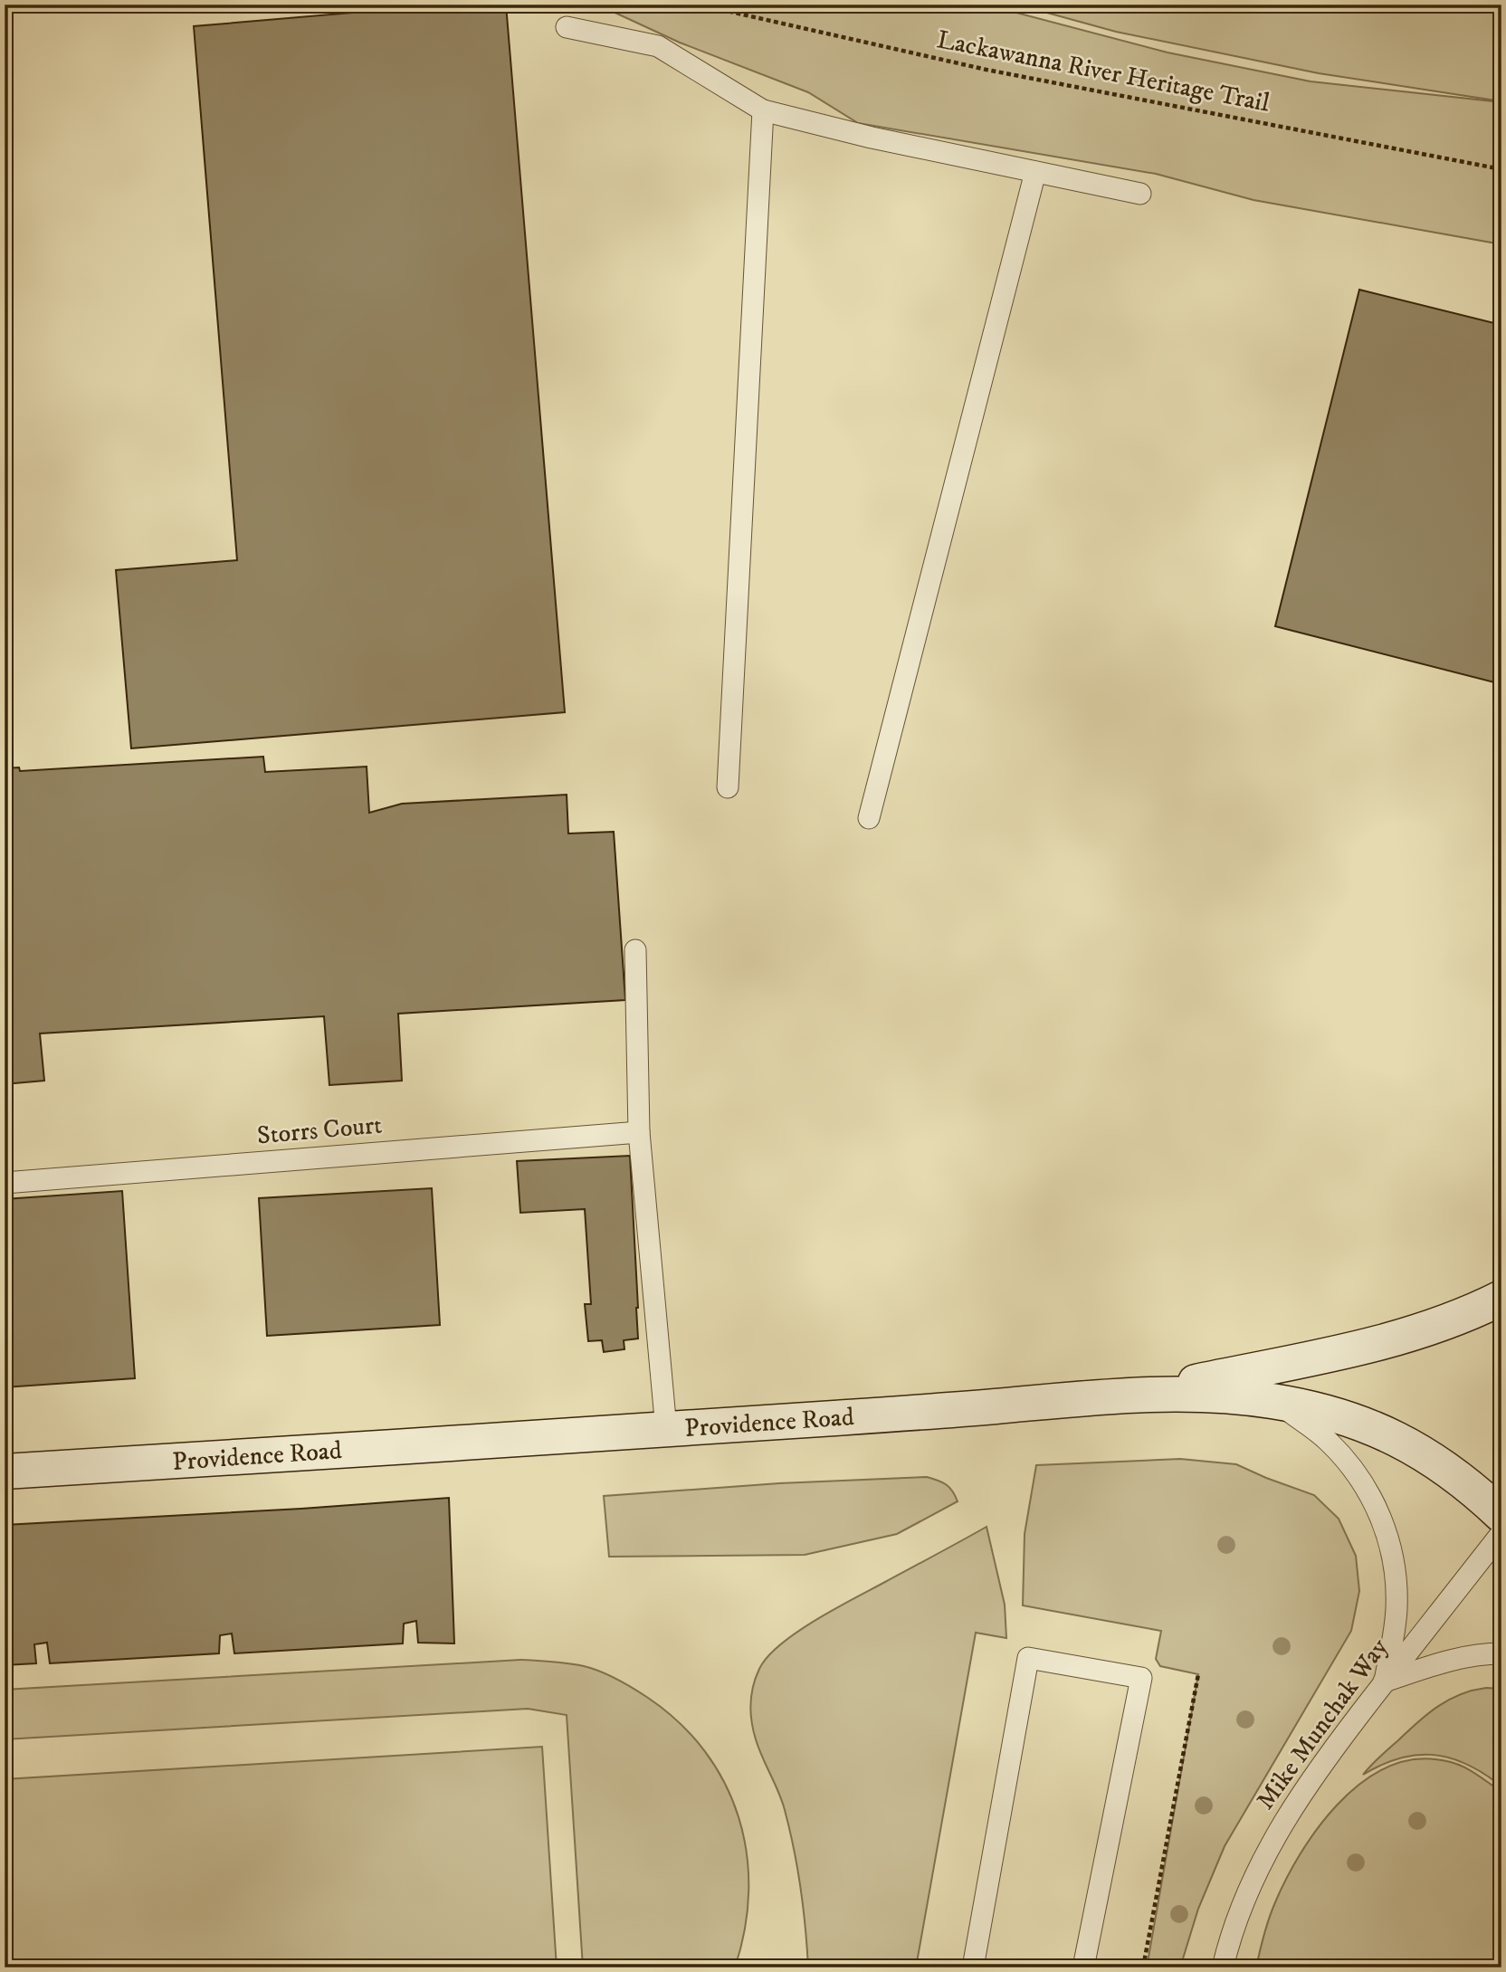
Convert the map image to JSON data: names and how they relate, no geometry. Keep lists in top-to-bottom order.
{
  "streets": {
    "main road": ["Providence Road"],
    "lane": ["Storrs Court", "Mike Munchak Way"],
    "path": ["Lackawanna River Heritage Trail"]
  }
}
